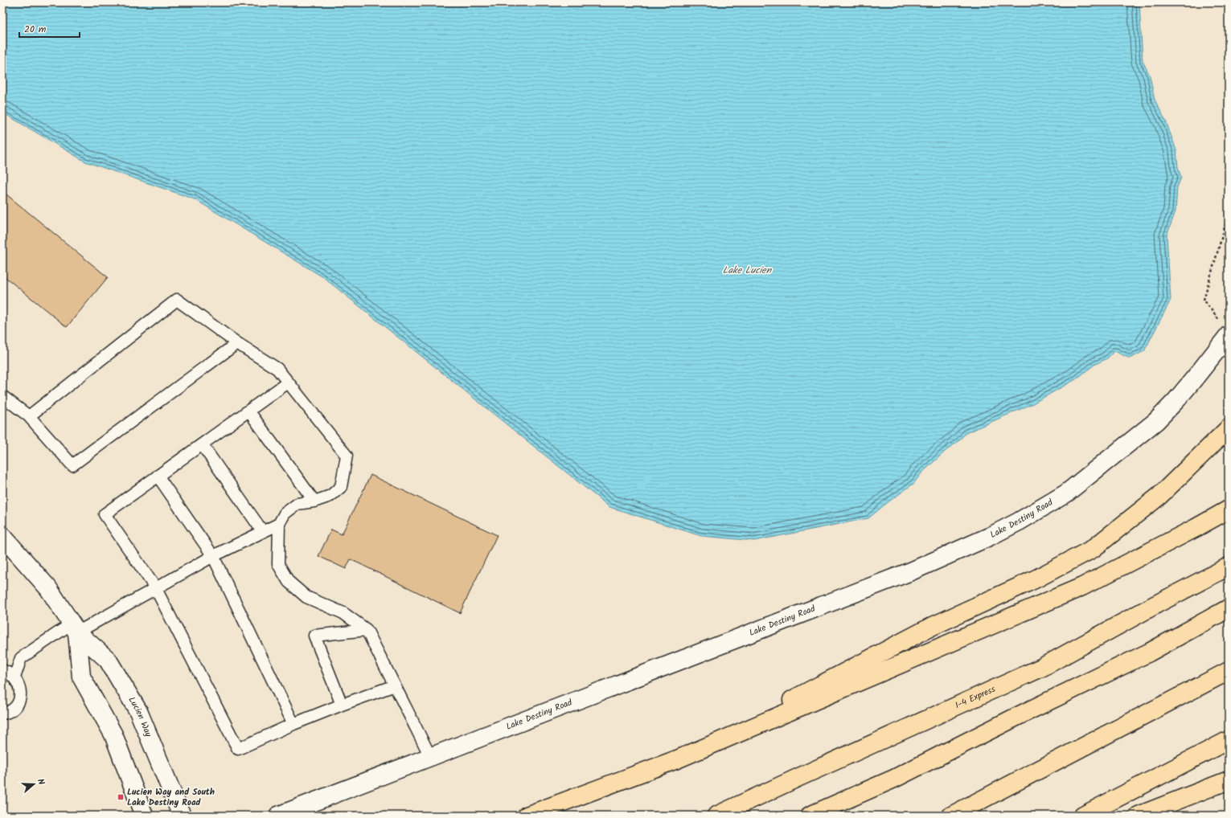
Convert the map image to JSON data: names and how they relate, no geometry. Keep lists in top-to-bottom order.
{
  "streets": {
    "highway": ["I-4 Express"],
    "street": ["Lake Destiny Road", "Lucien Way"]
  },
  "water": ["Lake Lucien"],
  "places": {
    "transit": ["Lucien Way and South Lake Destiny Road"]
  },
  "scale_bar": "20 m",
  "north": "right"
}
